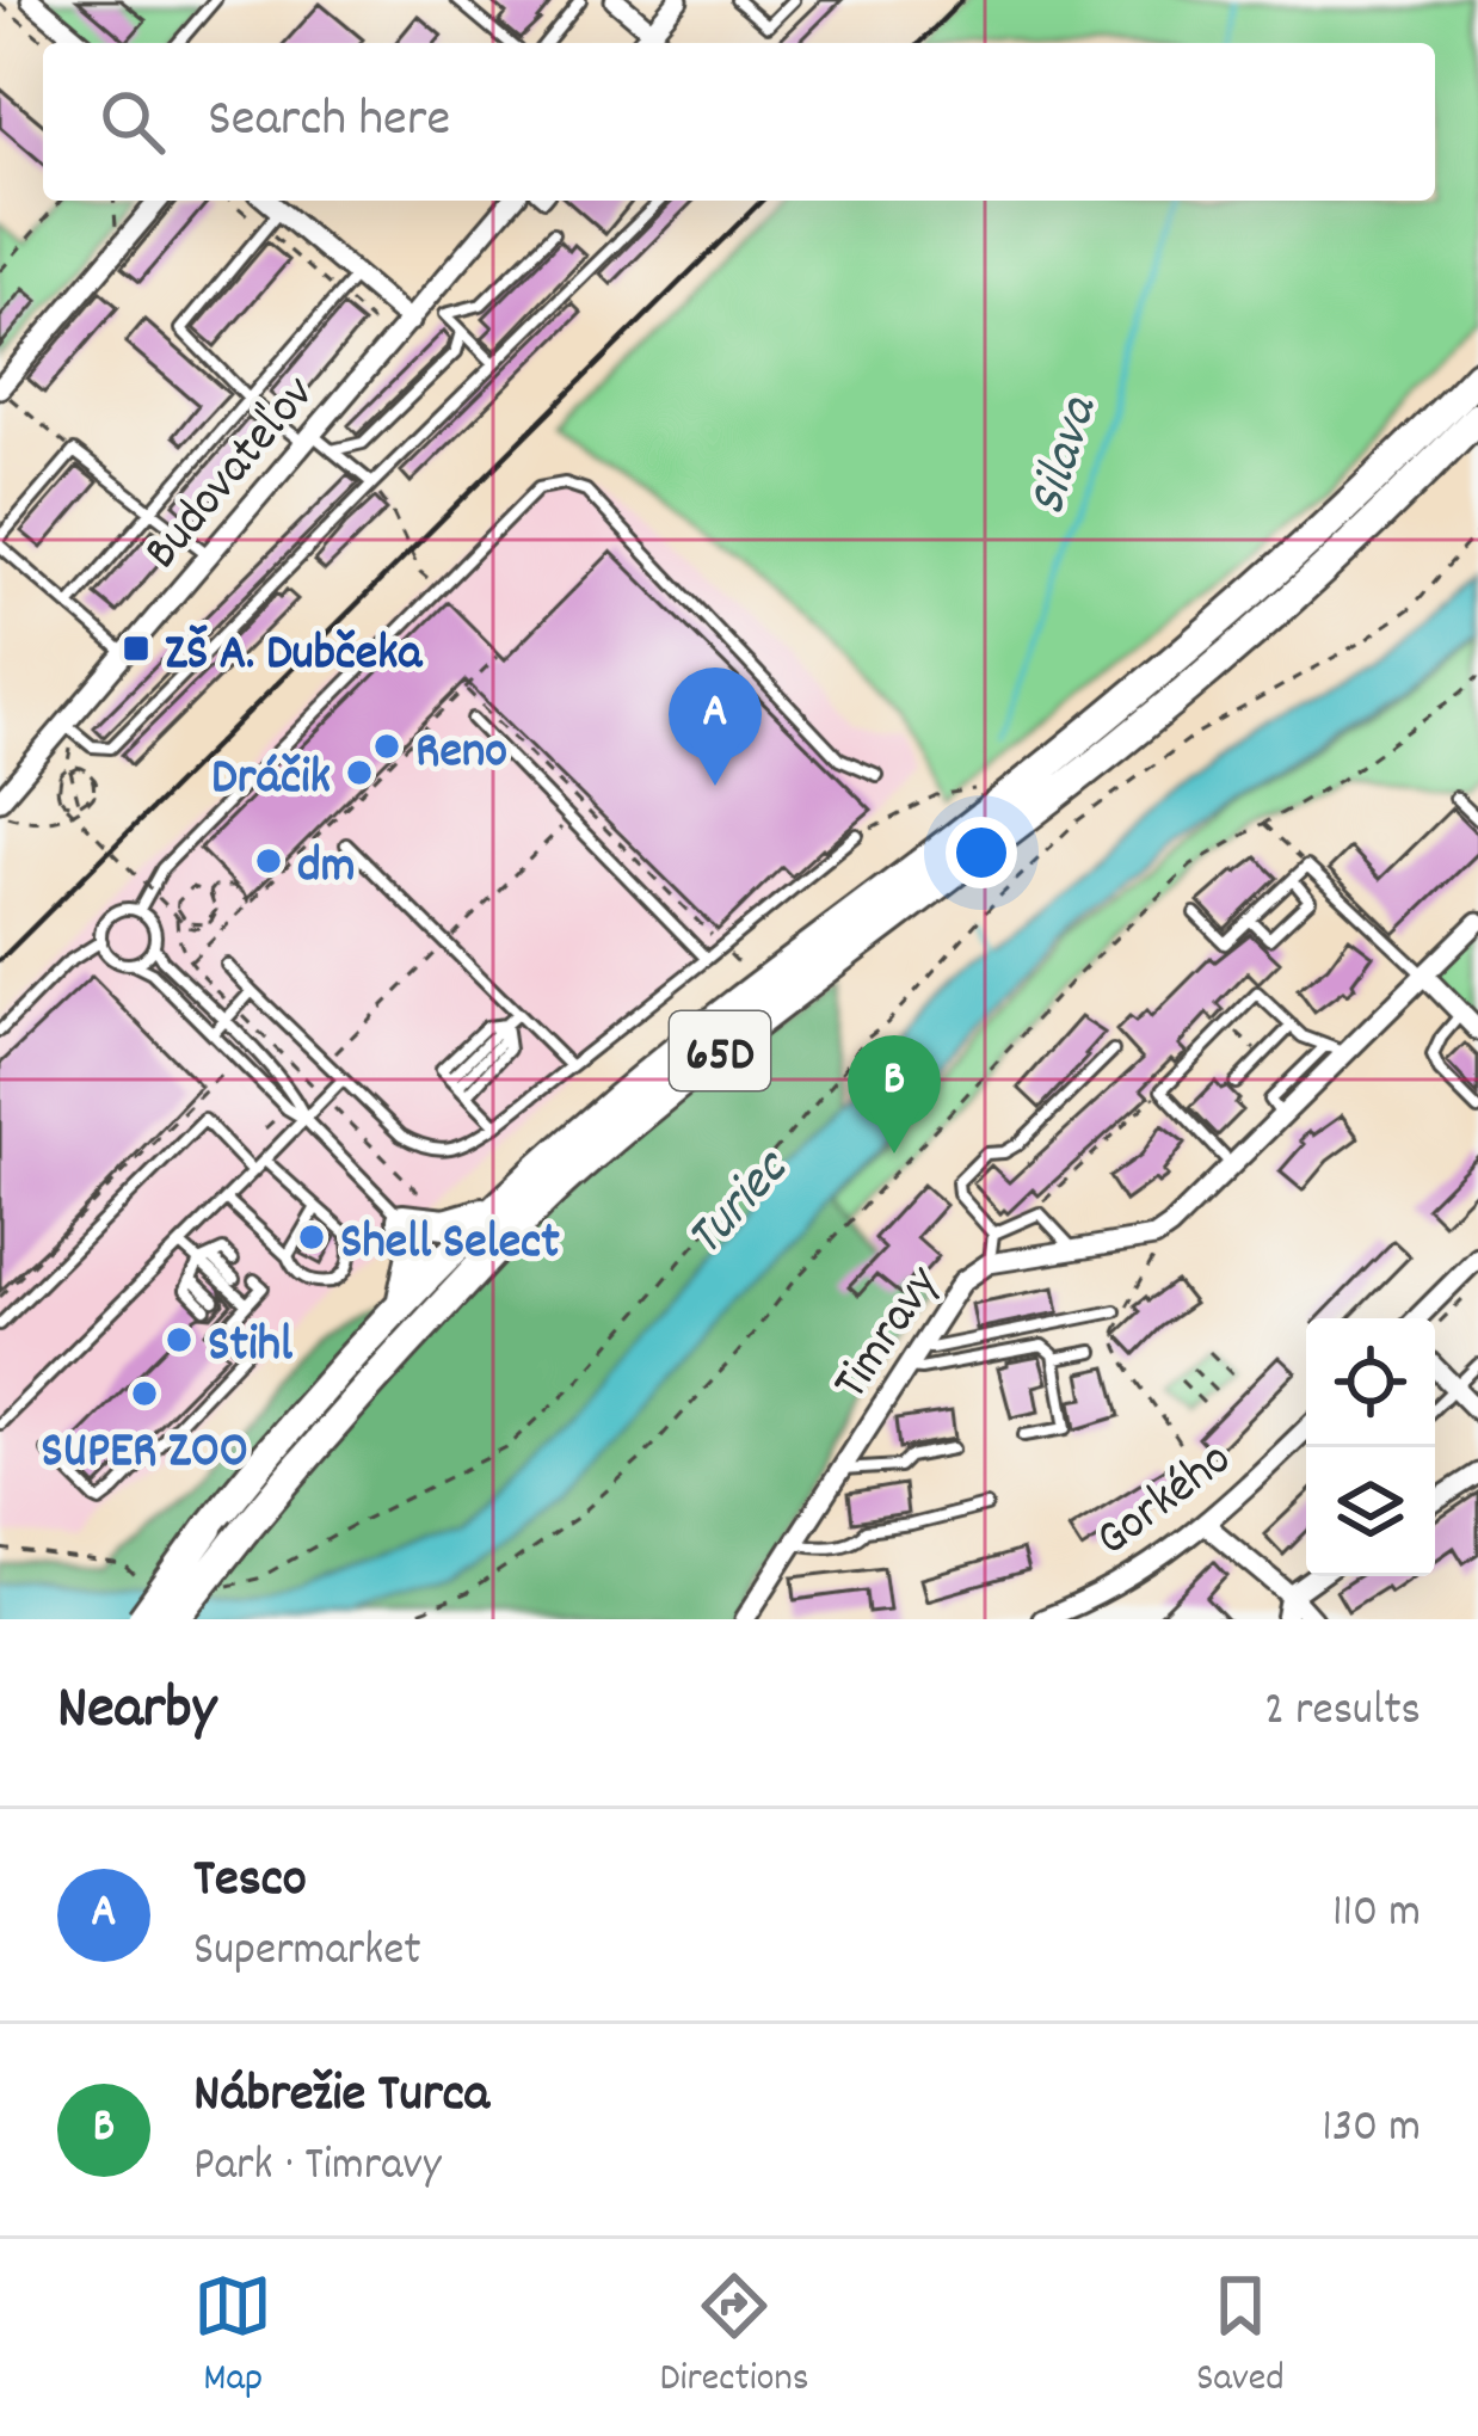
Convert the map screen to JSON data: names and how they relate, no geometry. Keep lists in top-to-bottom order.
{
  "streets": {
    "main road": ["65D"],
    "street": ["Budovateľov", "Timravy", "Gorkého"]
  },
  "water": ["Silava", "Turiec"],
  "places": {
    "transit": ["ZŠ A. Dubčeka"],
    "other": [
      "Reno",
      "Dráčik",
      "dm",
      "Shell Select",
      "Stihl",
      "SUPER ZOO"
    ]
  },
  "page": {
    "search": "Search here",
    "pins": ["A", "B"],
    "heading": ["Nearby", "2 results"],
    "list": [
      {
        "mark": "A",
        "name": "Tesco",
        "note": "Supermarket",
        "value": "110 m"
      },
      {
        "mark": "B",
        "name": "Nábrežie Turca",
        "note": "Park · Timravy",
        "value": "130 m"
      }
    ],
    "nav": ["Map", "Directions", "Saved"]
  }
}
